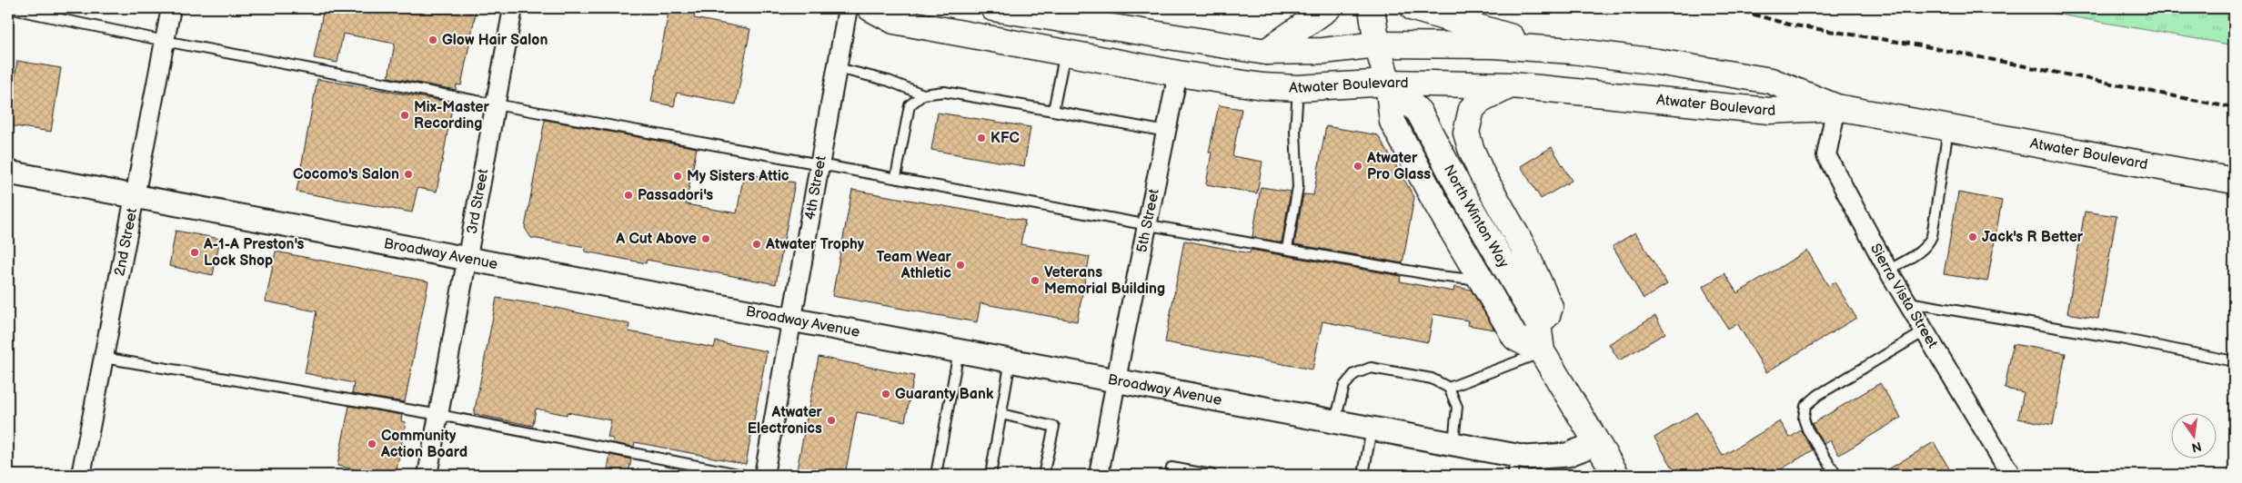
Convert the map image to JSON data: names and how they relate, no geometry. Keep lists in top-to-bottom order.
{
  "streets": {
    "main road": ["Atwater Boulevard", "North Winton Way"],
    "street": [
      "4th Street",
      "3rd Street",
      "5th Street",
      "2nd Street",
      "Broadway Avenue",
      "Sierra Vista Street"
    ]
  },
  "crossings": [
    ["Atwater Boulevard", "North Winton Way"],
    ["Atwater Boulevard", "5th Street"],
    ["Atwater Boulevard", "Sierra Vista Street"],
    ["4th Street", "Broadway Avenue"],
    ["3rd Street", "Broadway Avenue"],
    ["North Winton Way", "Broadway Avenue"],
    ["5th Street", "Broadway Avenue"],
    ["2nd Street", "Broadway Avenue"]
  ],
  "places": [
    "Glow Hair Salon",
    "Mix-Master Recording",
    "KFC",
    "Atwater Pro Glass",
    "Cocomo's Salon",
    "My Sisters Attic",
    "Passadori's",
    "Jack's R Better",
    "A Cut Above",
    "Atwater Trophy",
    "A-1-A Preston's Lock Shop",
    "Team Wear Athletic",
    "Veterans Memorial Building",
    "Guaranty Bank",
    "Atwater Electronics",
    "Community Action Board"
  ],
  "north": "bottom"
}
